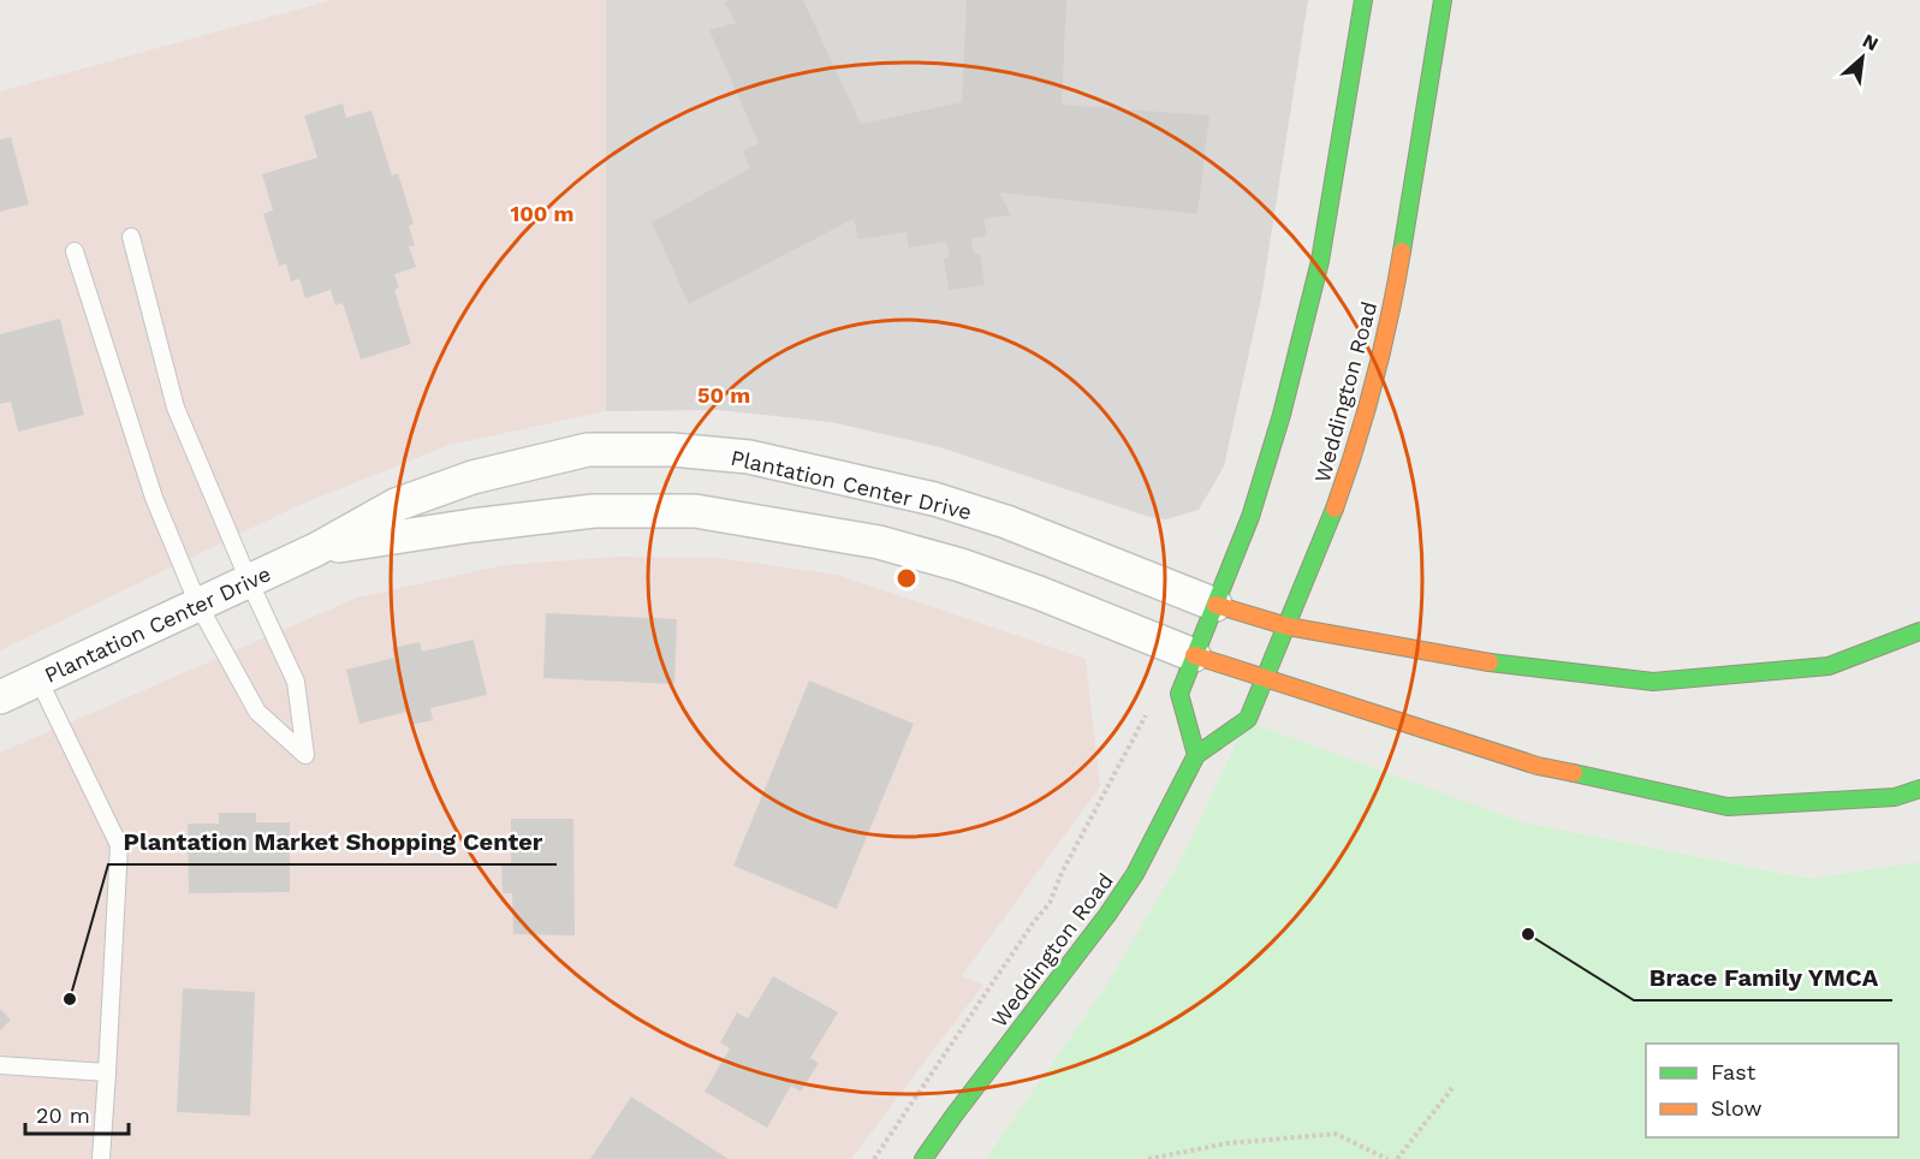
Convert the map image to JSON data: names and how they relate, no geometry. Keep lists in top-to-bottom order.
{
  "streets": {
    "main road": ["Weddington Road"],
    "street": ["Plantation Center Drive"]
  },
  "places": ["Brace Family YMCA", "Plantation Market Shopping Center"],
  "legend": ["Fast", "Slow"],
  "scale_bar": "20 m",
  "north": "top right",
  "rings": ["100 m", "50 m"]
}
